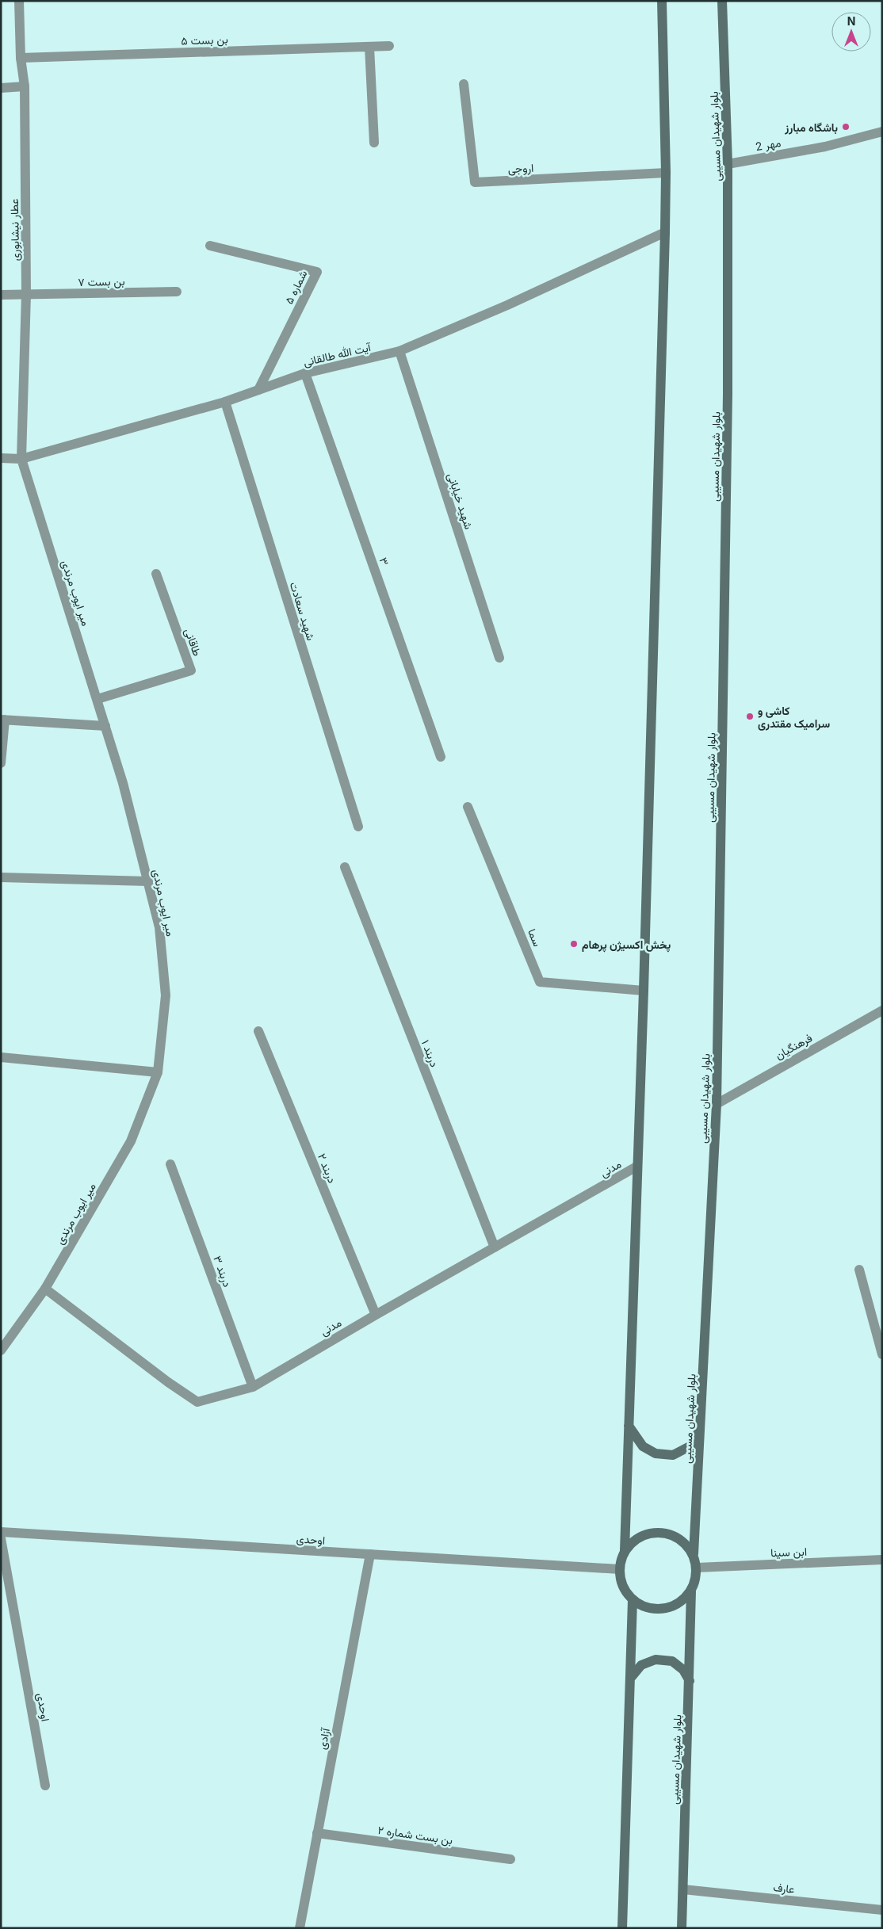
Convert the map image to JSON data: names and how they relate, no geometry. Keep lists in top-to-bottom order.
{
  "streets": {
    "main road": ["بلوار شهیدان مسیبی"],
    "street": [
      "بن بست ۵",
      "مهر 2",
      "اروجی",
      "عطار نیشابوری",
      "بن بست ۷",
      "شماره ۵",
      "آیت الله طالقانی",
      "شهید خیابانی",
      "۳",
      "میر ایوب مرندی",
      "شهید سعادت",
      "طاقانی",
      "سما",
      "فرهنگیان",
      "دربند ۱",
      "دربند ۲",
      "مدنی",
      "دربند ۳",
      "اوحدی",
      "ابن سینا",
      "آزادی",
      "بن بست شماره ۲",
      "عارف"
    ]
  },
  "crossings": [
    ["بن بست ۵", "عطار نیشابوری"],
    ["بلوار شهیدان مسیبی", "مهر 2"],
    ["بلوار شهیدان مسیبی", "فرهنگیان"],
    ["بلوار شهیدان مسیبی", "اوحدی"],
    ["بلوار شهیدان مسیبی", "ابن سینا"],
    ["بلوار شهیدان مسیبی", "عارف"],
    ["عطار نیشابوری", "بن بست ۷"],
    ["عطار نیشابوری", "آیت الله طالقانی"],
    ["عطار نیشابوری", "میر ایوب مرندی"],
    ["شماره ۵", "آیت الله طالقانی"],
    ["آیت الله طالقانی", "شهید خیابانی"],
    ["آیت الله طالقانی", "۳"],
    ["آیت الله طالقانی", "میر ایوب مرندی"],
    ["آیت الله طالقانی", "شهید سعادت"],
    ["میر ایوب مرندی", "طاقانی"],
    ["میر ایوب مرندی", "مدنی"],
    ["دربند ۱", "مدنی"],
    ["دربند ۲", "مدنی"],
    ["مدنی", "دربند ۳"],
    ["اوحدی", "ابن سینا"],
    ["اوحدی", "آزادی"],
    ["آزادی", "بن بست شماره ۲"]
  ],
  "places": ["باشگاه مبارز", "کاشی و سرامیک مقتدری", "پخش اکسیژن پرهام"],
  "north": "top"
}
